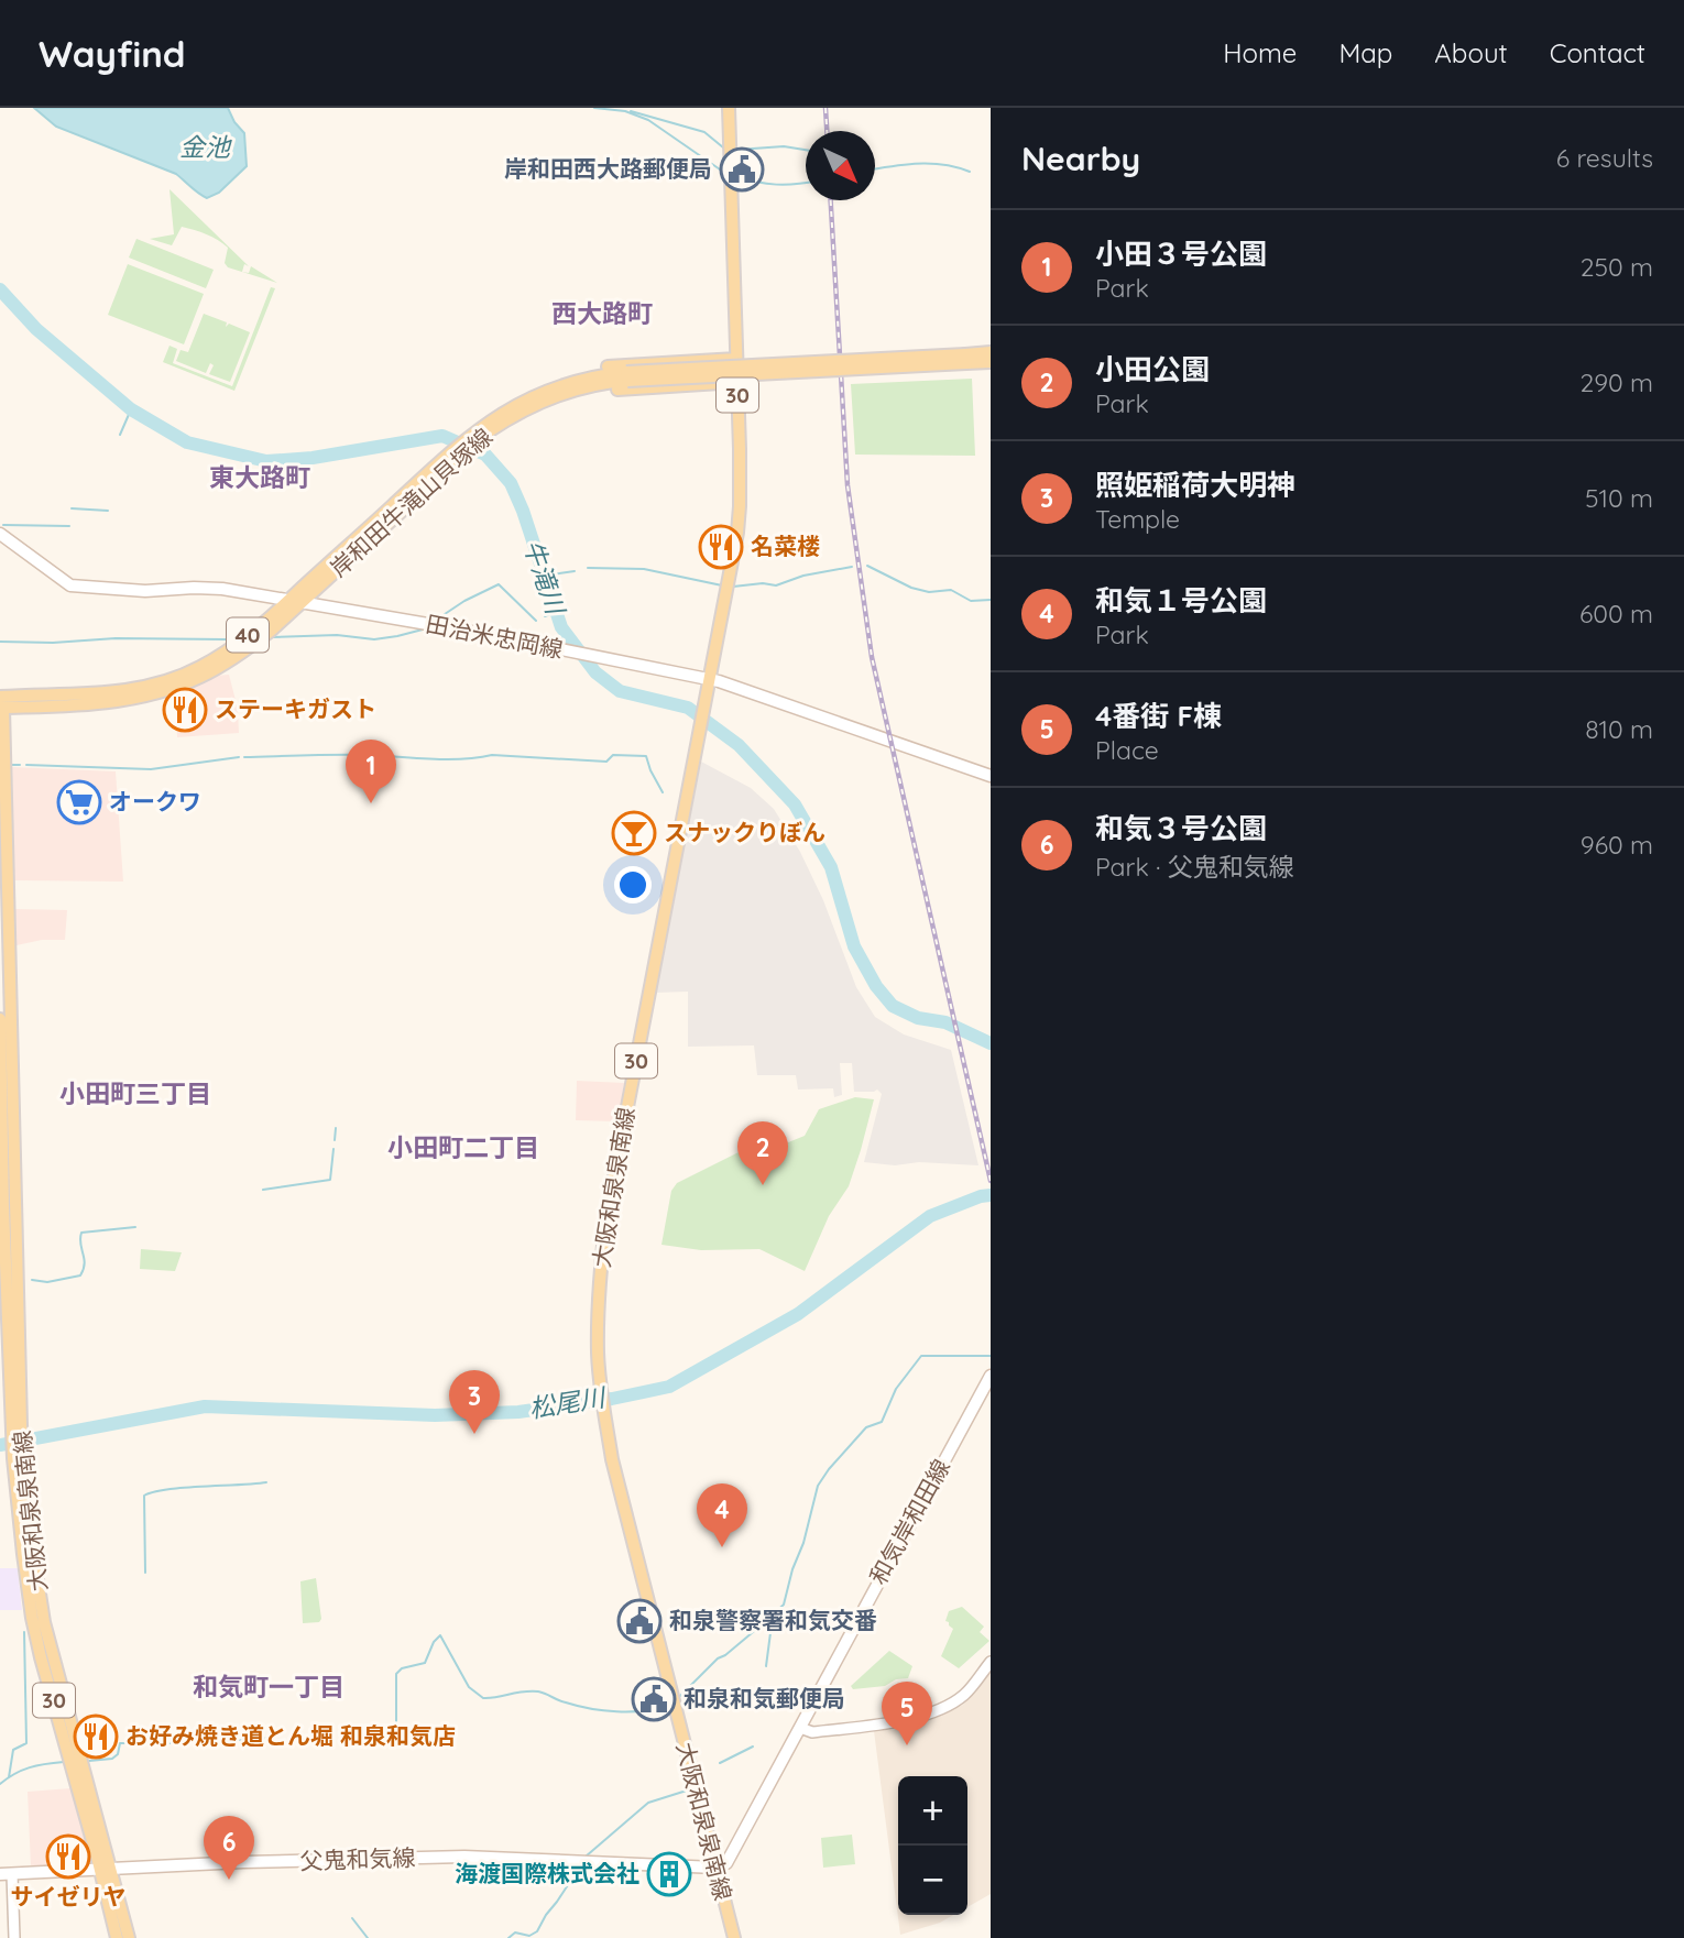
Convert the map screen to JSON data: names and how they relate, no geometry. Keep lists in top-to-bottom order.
{
  "streets": {
    "main road": [
      "30",
      "岸和田牛滝山貝塚線",
      "40",
      "田治米忠岡線",
      "大阪和泉泉南線",
      "和気岸和田線",
      "父鬼和気線"
    ]
  },
  "crossings": [
    ["岸和田牛滝山貝塚線", "田治米忠岡線"],
    ["岸和田牛滝山貝塚線", "大阪和泉泉南線"],
    ["田治米忠岡線", "大阪和泉泉南線"],
    ["大阪和泉泉南線", "和気岸和田線"],
    ["大阪和泉泉南線", "父鬼和気線"],
    ["和気岸和田線", "父鬼和気線"]
  ],
  "districts": [
    "西大路町",
    "東大路町",
    "小田町三丁目",
    "小田町二丁目",
    "和気町一丁目"
  ],
  "water": ["金池", "牛滝川", "松尾川"],
  "places": {
    "public building": ["岸和田西大路郵便局", "和泉警察署和気交番", "和泉和気郵便局"],
    "restaurant": [
      "名菜楼",
      "ステーキガスト",
      "お好み焼き道とん堀 和泉和気店",
      "サイゼリヤ"
    ],
    "supermarket": ["オークワ"],
    "bar": ["スナックりぼん"],
    "building": ["海渡国際株式会社"]
  },
  "north": "bottom right",
  "page": {
    "header": "Wayfind",
    "nav": [
      "Home",
      "Map",
      "About",
      "Contact"
    ],
    "heading": ["Nearby", "6 results"],
    "list": [
      {
        "mark": "1",
        "name": "小田３号公園",
        "note": "Park",
        "value": "250 m"
      },
      {
        "mark": "2",
        "name": "小田公園",
        "note": "Park",
        "value": "290 m"
      },
      {
        "mark": "3",
        "name": "照姫稲荷大明神",
        "note": "Temple",
        "value": "510 m"
      },
      {
        "mark": "4",
        "name": "和気１号公園",
        "note": "Park",
        "value": "600 m"
      },
      {
        "mark": "5",
        "name": "4番街 F棟",
        "note": "Place",
        "value": "810 m"
      },
      {
        "mark": "6",
        "name": "和気３号公園",
        "note": "Park · 父鬼和気線",
        "value": "960 m"
      }
    ],
    "pins": [
      "1",
      "2",
      "3",
      "4",
      "5",
      "6"
    ],
    "map_buttons": ["+", "−"]
  }
}
